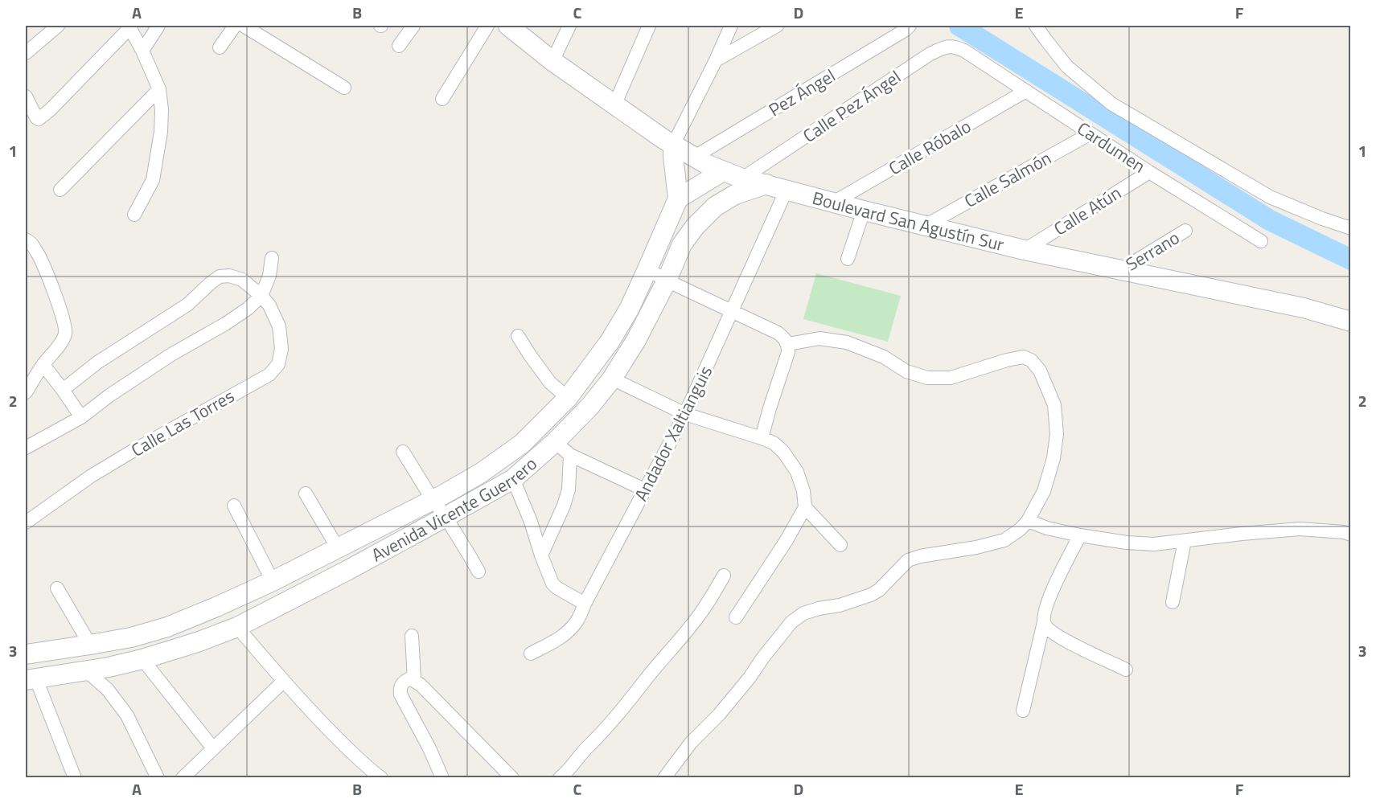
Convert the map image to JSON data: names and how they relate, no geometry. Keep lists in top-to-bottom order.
{
  "streets": {
    "street": [
      "Pez Ángel",
      "Calle Pez Ángel",
      "Calle Róbalo",
      "Cardumen",
      "Calle Salmón",
      "Calle Atún",
      "Boulevard San Agustín Sur",
      "Serrano",
      "Calle Las Torres",
      "Andador Xaltianguis",
      "Avenida Vicente Guerrero"
    ]
  },
  "crossings": [
    ["Pez Ángel", "Boulevard San Agustín Sur"],
    ["Calle Pez Ángel", "Cardumen"],
    ["Calle Pez Ángel", "Boulevard San Agustín Sur"],
    ["Calle Róbalo", "Cardumen"],
    ["Calle Róbalo", "Boulevard San Agustín Sur"],
    ["Cardumen", "Calle Salmón"],
    ["Cardumen", "Calle Atún"],
    ["Calle Salmón", "Boulevard San Agustín Sur"],
    ["Calle Atún", "Boulevard San Agustín Sur"],
    ["Boulevard San Agustín Sur", "Serrano"],
    ["Boulevard San Agustín Sur", "Andador Xaltianguis"],
    ["Boulevard San Agustín Sur", "Avenida Vicente Guerrero"]
  ],
  "grid": {
    "columns": [
      "A",
      "B",
      "C",
      "D",
      "E",
      "F"
    ],
    "rows": ["1", "2", "3"]
  }
}
